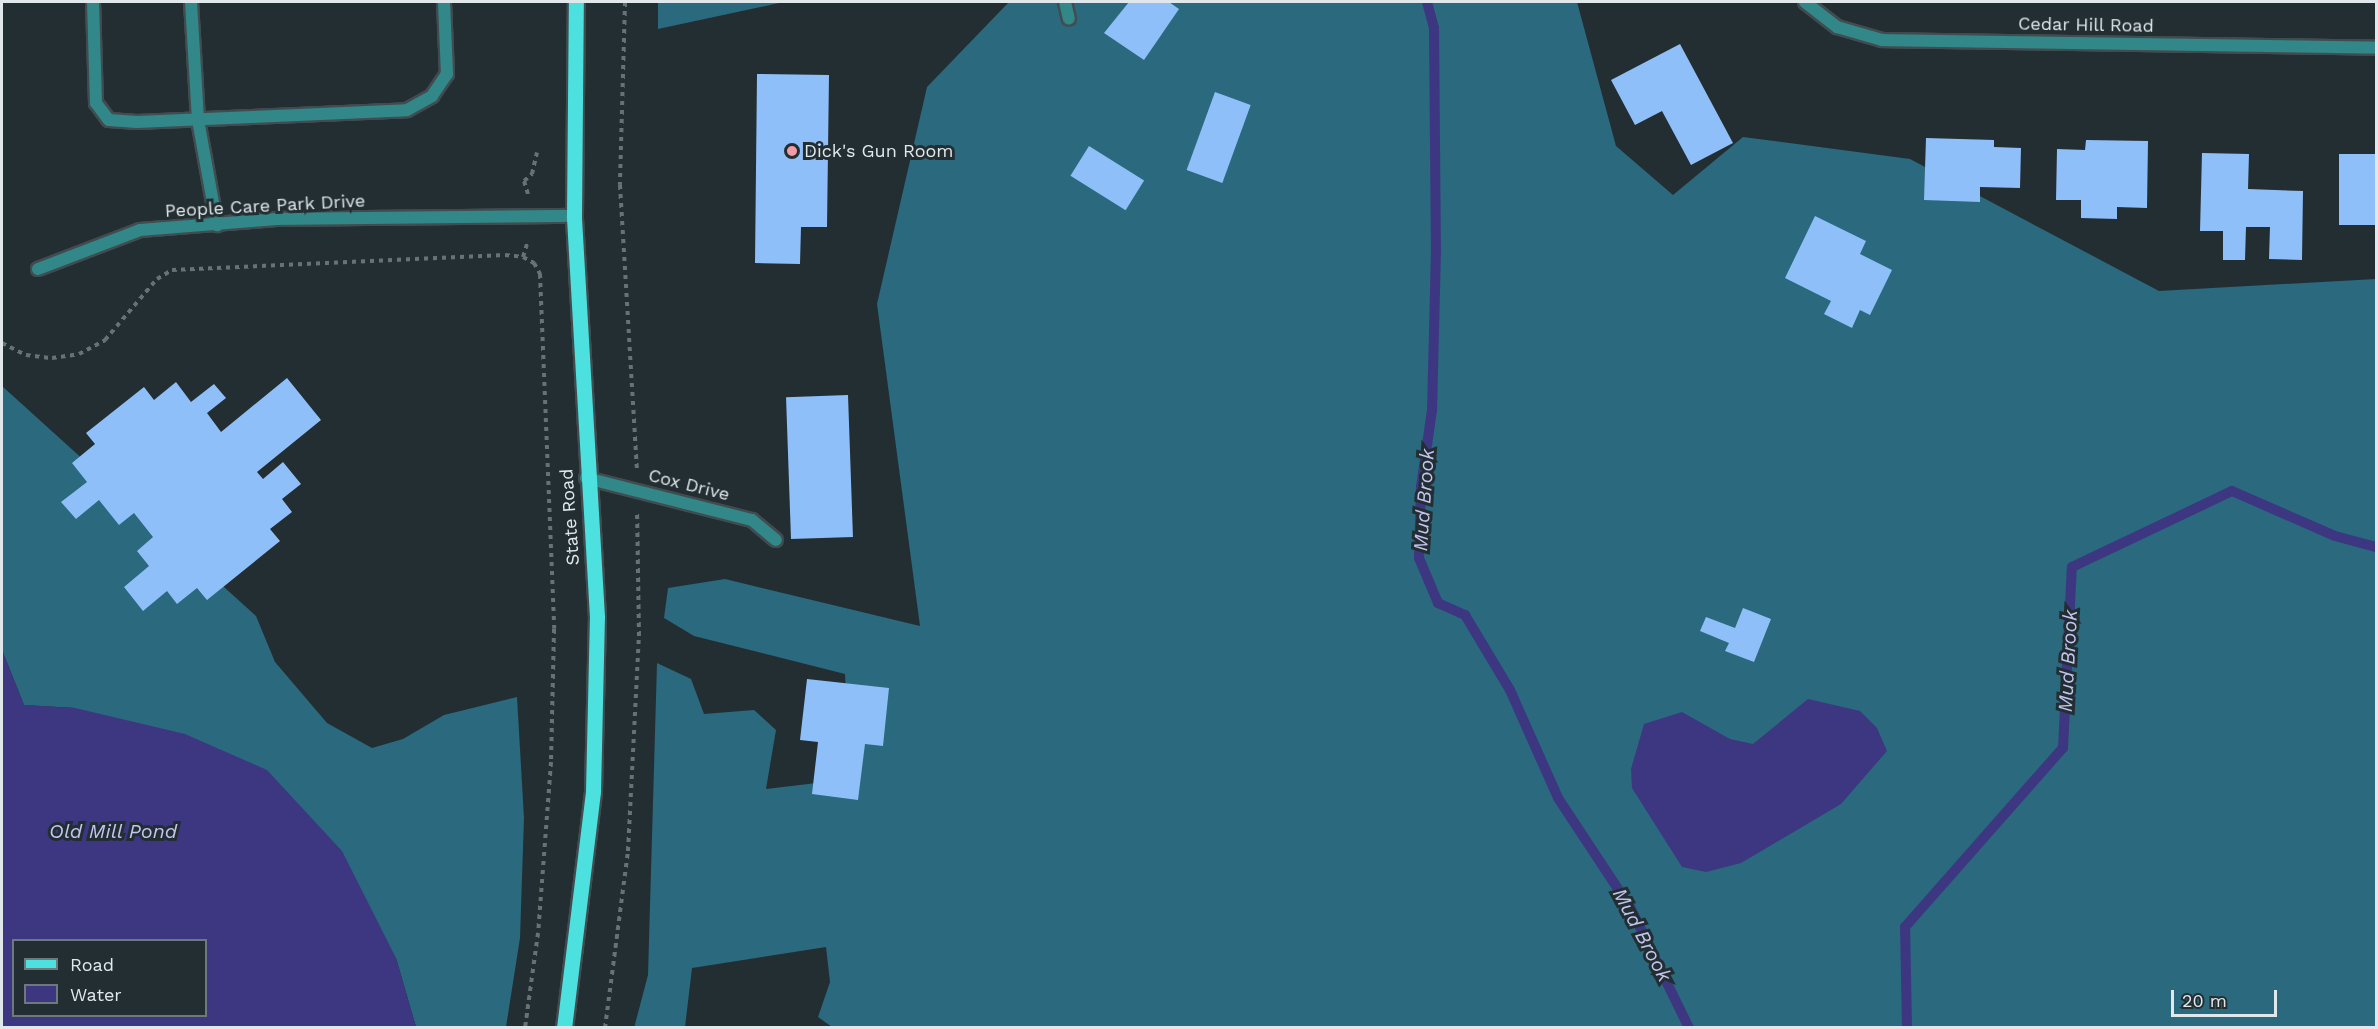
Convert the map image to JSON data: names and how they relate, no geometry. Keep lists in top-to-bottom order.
{
  "streets": {
    "main road": ["State Road"],
    "street": ["Cedar Hill Road", "People Care Park Drive", "Cox Drive"]
  },
  "crossings": [
    ["People Care Park Drive", "State Road"],
    ["Cox Drive", "State Road"]
  ],
  "water": ["Mud Brook", "Old Mill Pond"],
  "places": ["Dick's Gun Room"],
  "legend": ["Road", "Water"],
  "scale_bar": "20 m"
}
